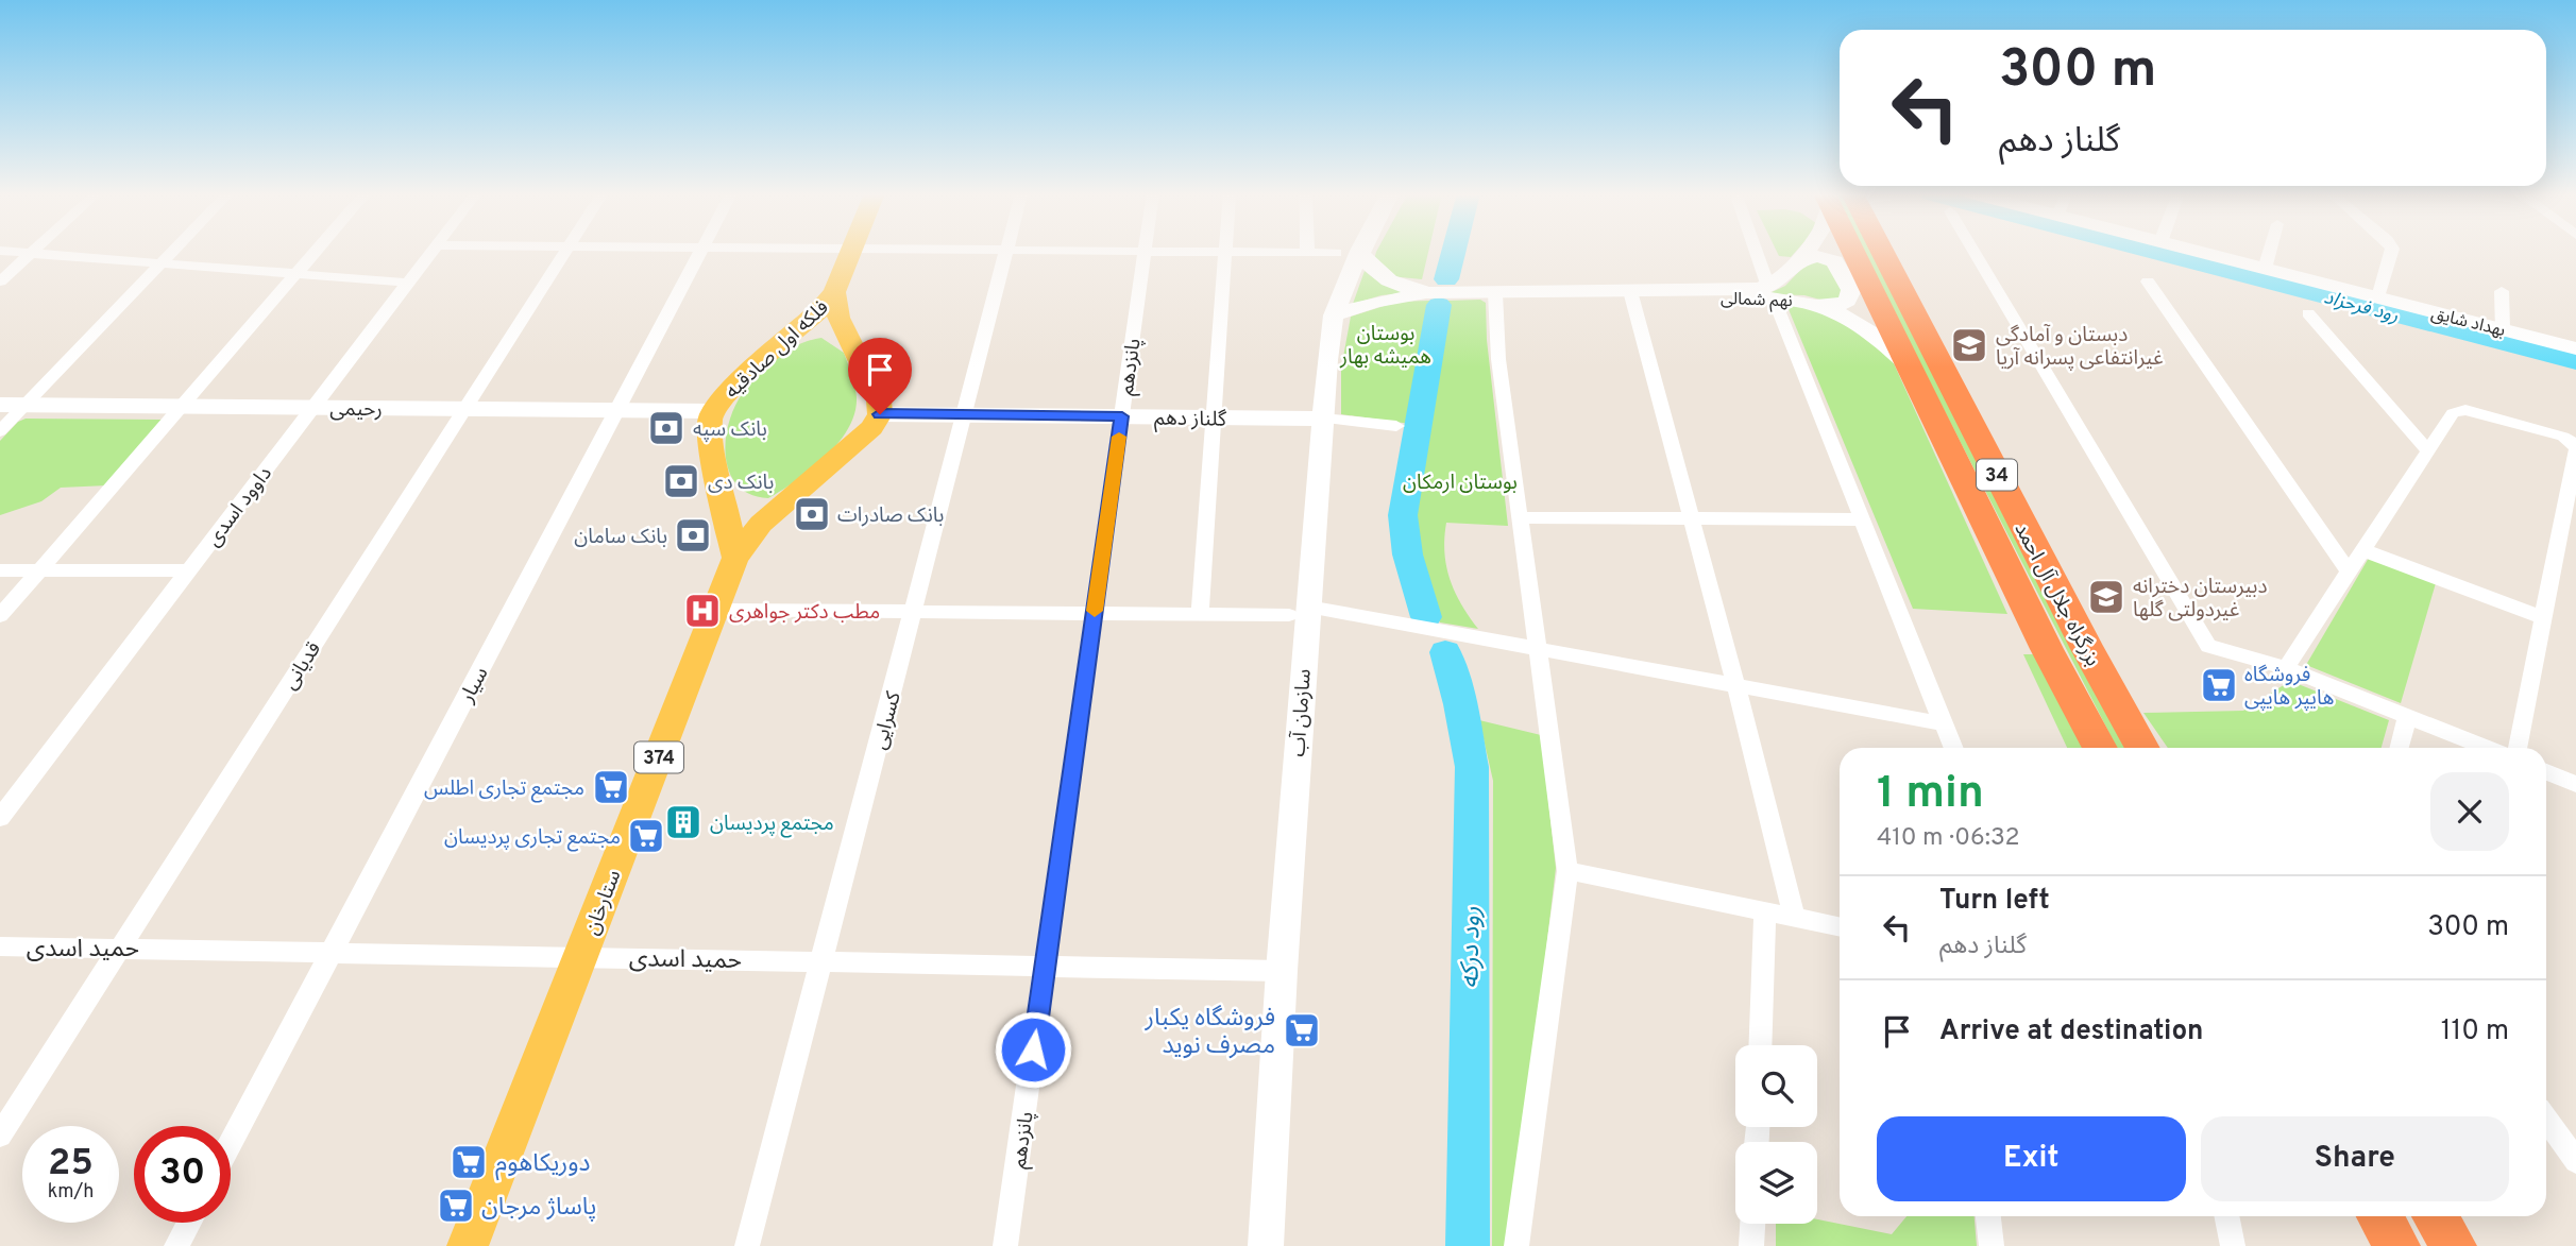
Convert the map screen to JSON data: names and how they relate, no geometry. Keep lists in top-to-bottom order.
{
  "streets": {
    "highway": ["34", "بزرگراه جلال آل احمد"],
    "main road": ["فلکه اول صادقیه", "374", "ستارخان"],
    "street": [
      "نهم شمالی",
      "بهداد شایق",
      "پانزدهم",
      "رحیمی",
      "گلناز دهم",
      "داوود اسدی",
      "قدیانی",
      "سیار",
      "سازمان آب",
      "کسرایی",
      "حمید اسدی"
    ]
  },
  "crossings": [
    ["نهم شمالی", "بزرگراه جلال آل احمد"],
    ["نهم شمالی", "سازمان آب"],
    ["فلکه اول صادقیه", "رحیمی"],
    ["فلکه اول صادقیه", "گلناز دهم"],
    ["فلکه اول صادقیه", "ستارخان"],
    ["پانزدهم", "گلناز دهم"],
    ["پانزدهم", "حمید اسدی"],
    ["رحیمی", "داوود اسدی"],
    ["رحیمی", "قدیانی"],
    ["رحیمی", "سیار"],
    ["گلناز دهم", "سازمان آب"],
    ["گلناز دهم", "کسرایی"],
    ["قدیانی", "حمید اسدی"],
    ["سیار", "حمید اسدی"],
    ["سازمان آب", "حمید اسدی"],
    ["کسرایی", "حمید اسدی"],
    ["ستارخان", "حمید اسدی"]
  ],
  "water": ["رود فرحزاد", "رود درکه"],
  "parks": ["بوستان همیشه بهار", "بوستان ارمکان"],
  "places": {
    "school or university": ["دبستان و آمادگی غیرانتفاعی پسرانه آریا", "دبیرستان دخترانه غیردولتی گلها"],
    "bank": [
      "بانک سپه",
      "بانک دی",
      "بانک صادرات",
      "بانک سامان"
    ],
    "hospital": ["مطب دکتر جواهری"],
    "supermarket": [
      "فروشگاه هایپر هایپی",
      "مجتمع تجاری اطلس",
      "مجتمع تجاری پردیسان",
      "فروشگاه یکبار مصرف نوید",
      "دوریکاهوم",
      "پاساژ مرجان"
    ],
    "building": ["مجتمع پردیسان"]
  },
  "page": {
    "turn": ["300 m", "گلناز دهم"],
    "heading": ["1 min", "410 m · 06:32"],
    "list": [
      {
        "name": "Turn left",
        "note": "گلناز دهم",
        "value": "300 m"
      },
      {
        "name": "Arrive at destination",
        "value": "110 m"
      }
    ],
    "buttons": ["Exit", "Share"],
    "speed": "25 km/h",
    "limit": "30"
  }
}
